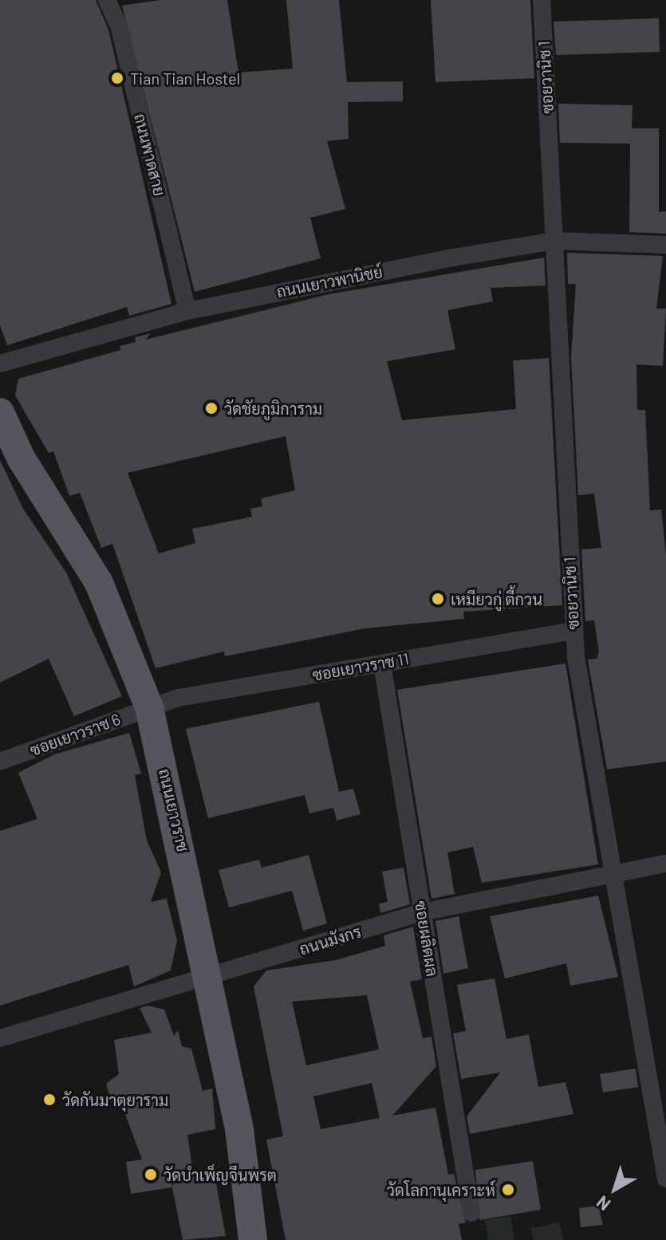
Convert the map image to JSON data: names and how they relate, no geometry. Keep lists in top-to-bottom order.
{
  "streets": {
    "main road": ["ถนนเยาวราช"],
    "street": [
      "ซอยวานิช 1",
      "ถนนพาดสาย",
      "ถนนเยาวพานิชย์",
      "ซอยเยาวราช 11",
      "ซอยเยาวราช 6",
      "ซอยผลิตผล",
      "ถนนมังกร"
    ]
  },
  "crossings": [
    ["ซอยวานิช 1", "ถนนเยาวพานิชย์"],
    ["ซอยวานิช 1", "ซอยเยาวราช 11"],
    ["ซอยวานิช 1", "ถนนมังกร"],
    ["ถนนพาดสาย", "ถนนเยาวพานิชย์"],
    ["ซอยเยาวราช 11", "ซอยเยาวราช 6"],
    ["ซอยเยาวราช 11", "ถนนเยาวราช"],
    ["ซอยเยาวราช 11", "ซอยผลิตผล"],
    ["ซอยเยาวราช 6", "ถนนเยาวราช"],
    ["ถนนเยาวราช", "ถนนมังกร"],
    ["ซอยผลิตผล", "ถนนมังกร"]
  ],
  "places": [
    "Tian Tian Hostel",
    "วัดชัยภูมิการาม",
    "เหมียวกู่ ตี้กวน",
    "วัดกันมาตุยาราม",
    "วัดบำเพ็ญจีนพรต",
    "วัดโลกานุเคราะห์"
  ],
  "north": "bottom left"
}
